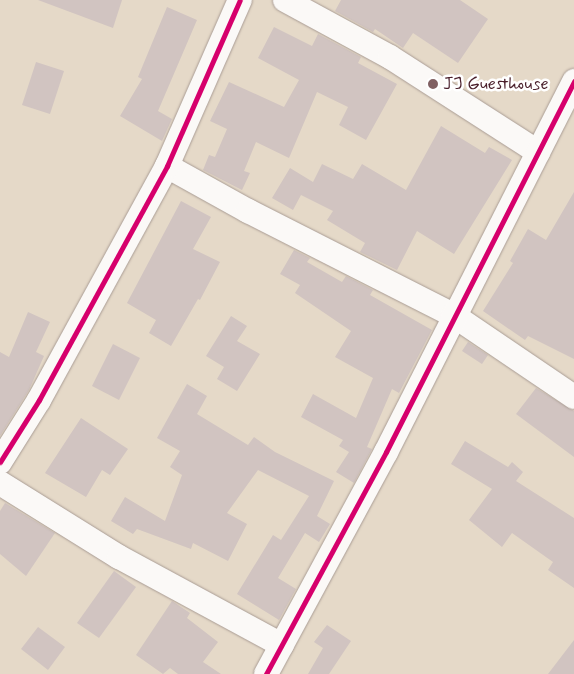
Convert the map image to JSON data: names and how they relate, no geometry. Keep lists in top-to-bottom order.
{
  "places": ["JJ Guesthouse"]
}
